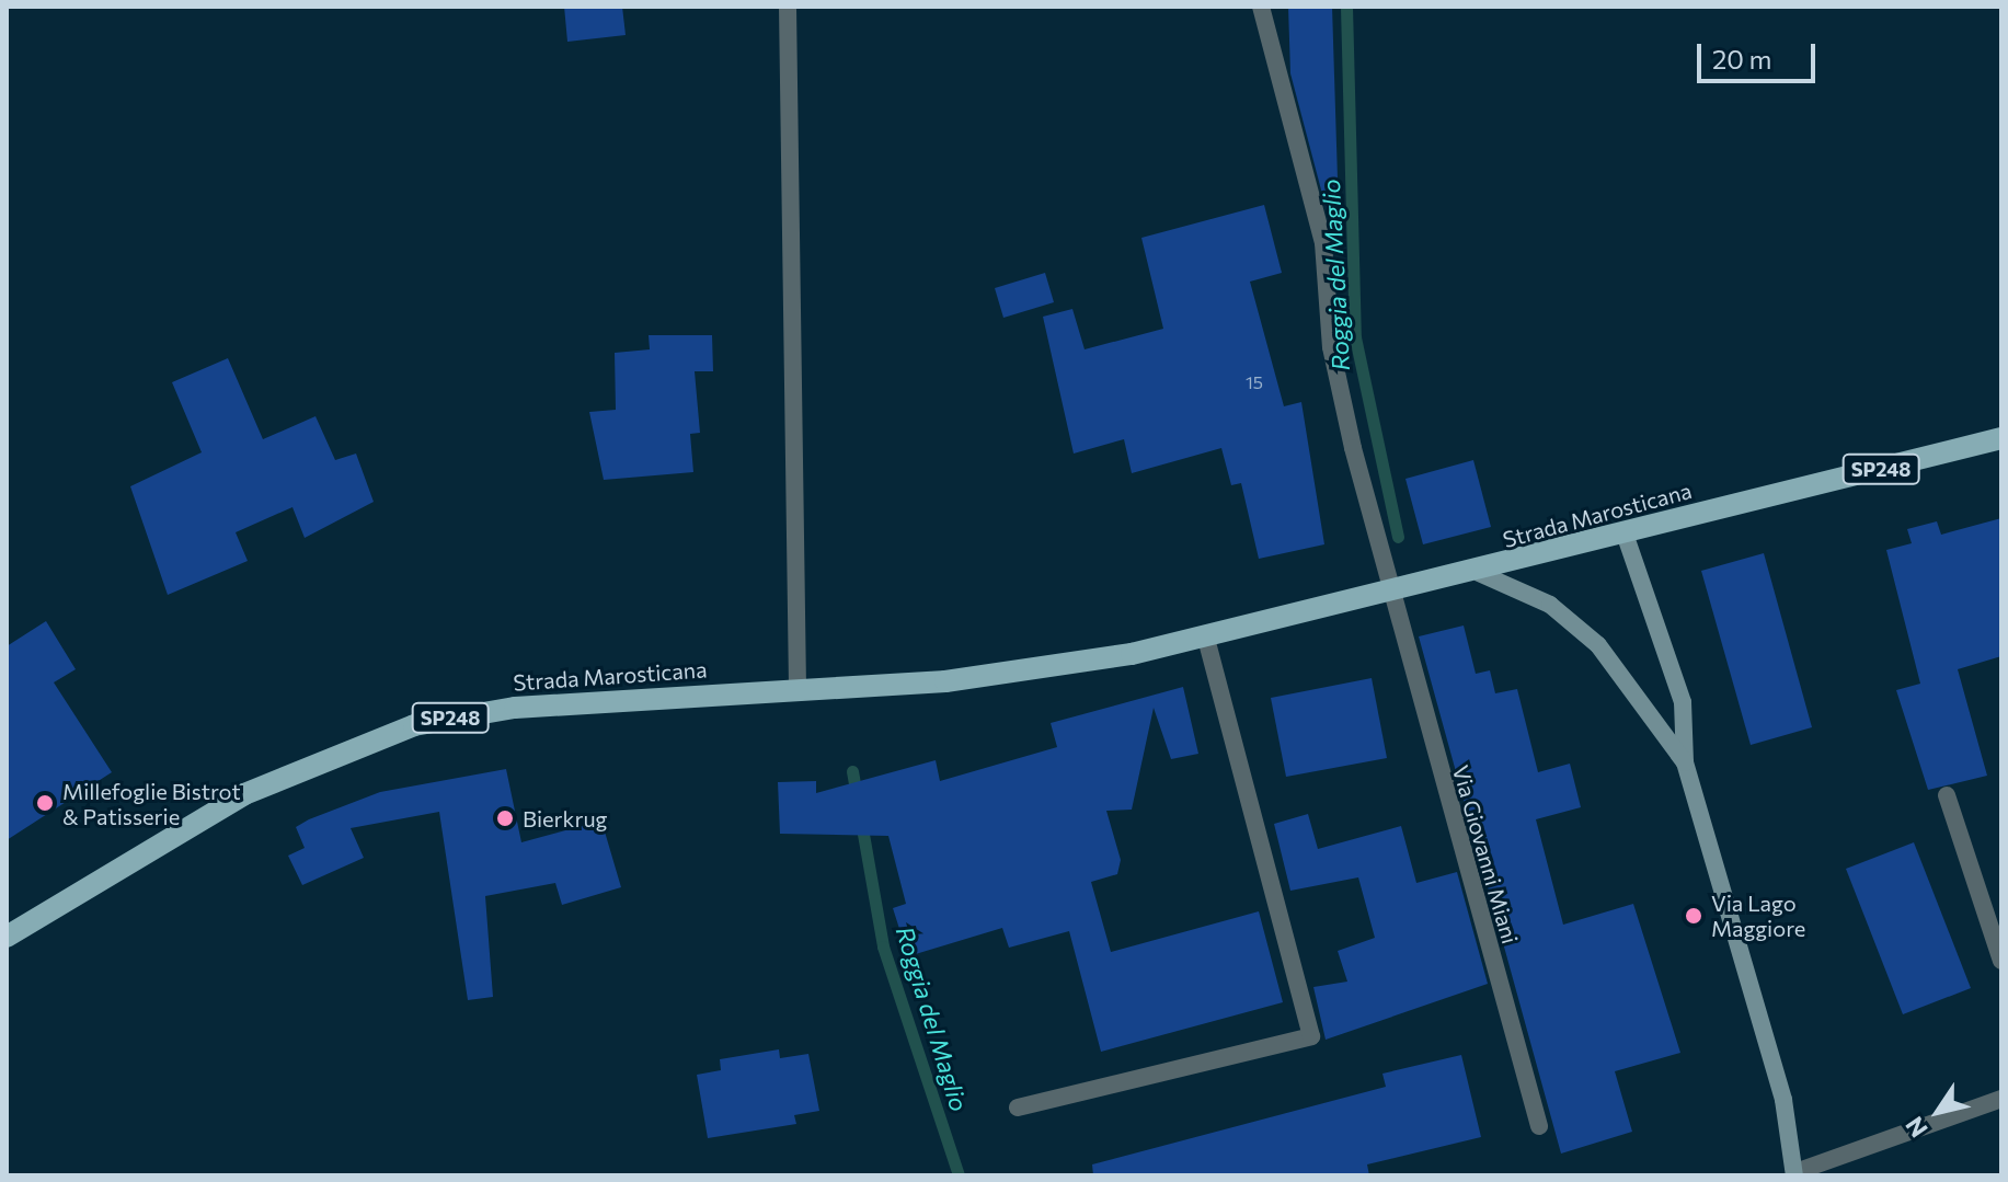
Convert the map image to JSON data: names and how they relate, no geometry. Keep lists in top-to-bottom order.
{
  "streets": {
    "main road": ["SP248", "Strada Marosticana"],
    "street": ["Via Giovanni Miani"]
  },
  "crossings": [
    ["Strada Marosticana", "Via Giovanni Miani"]
  ],
  "water": ["Roggia del Maglio"],
  "places": ["Millefoglie Bistrot & Patisserie", "Bierkrug", "Via Lago Maggiore"],
  "house_numbers": ["15"],
  "scale_bar": "20 m",
  "north": "bottom left"
}
